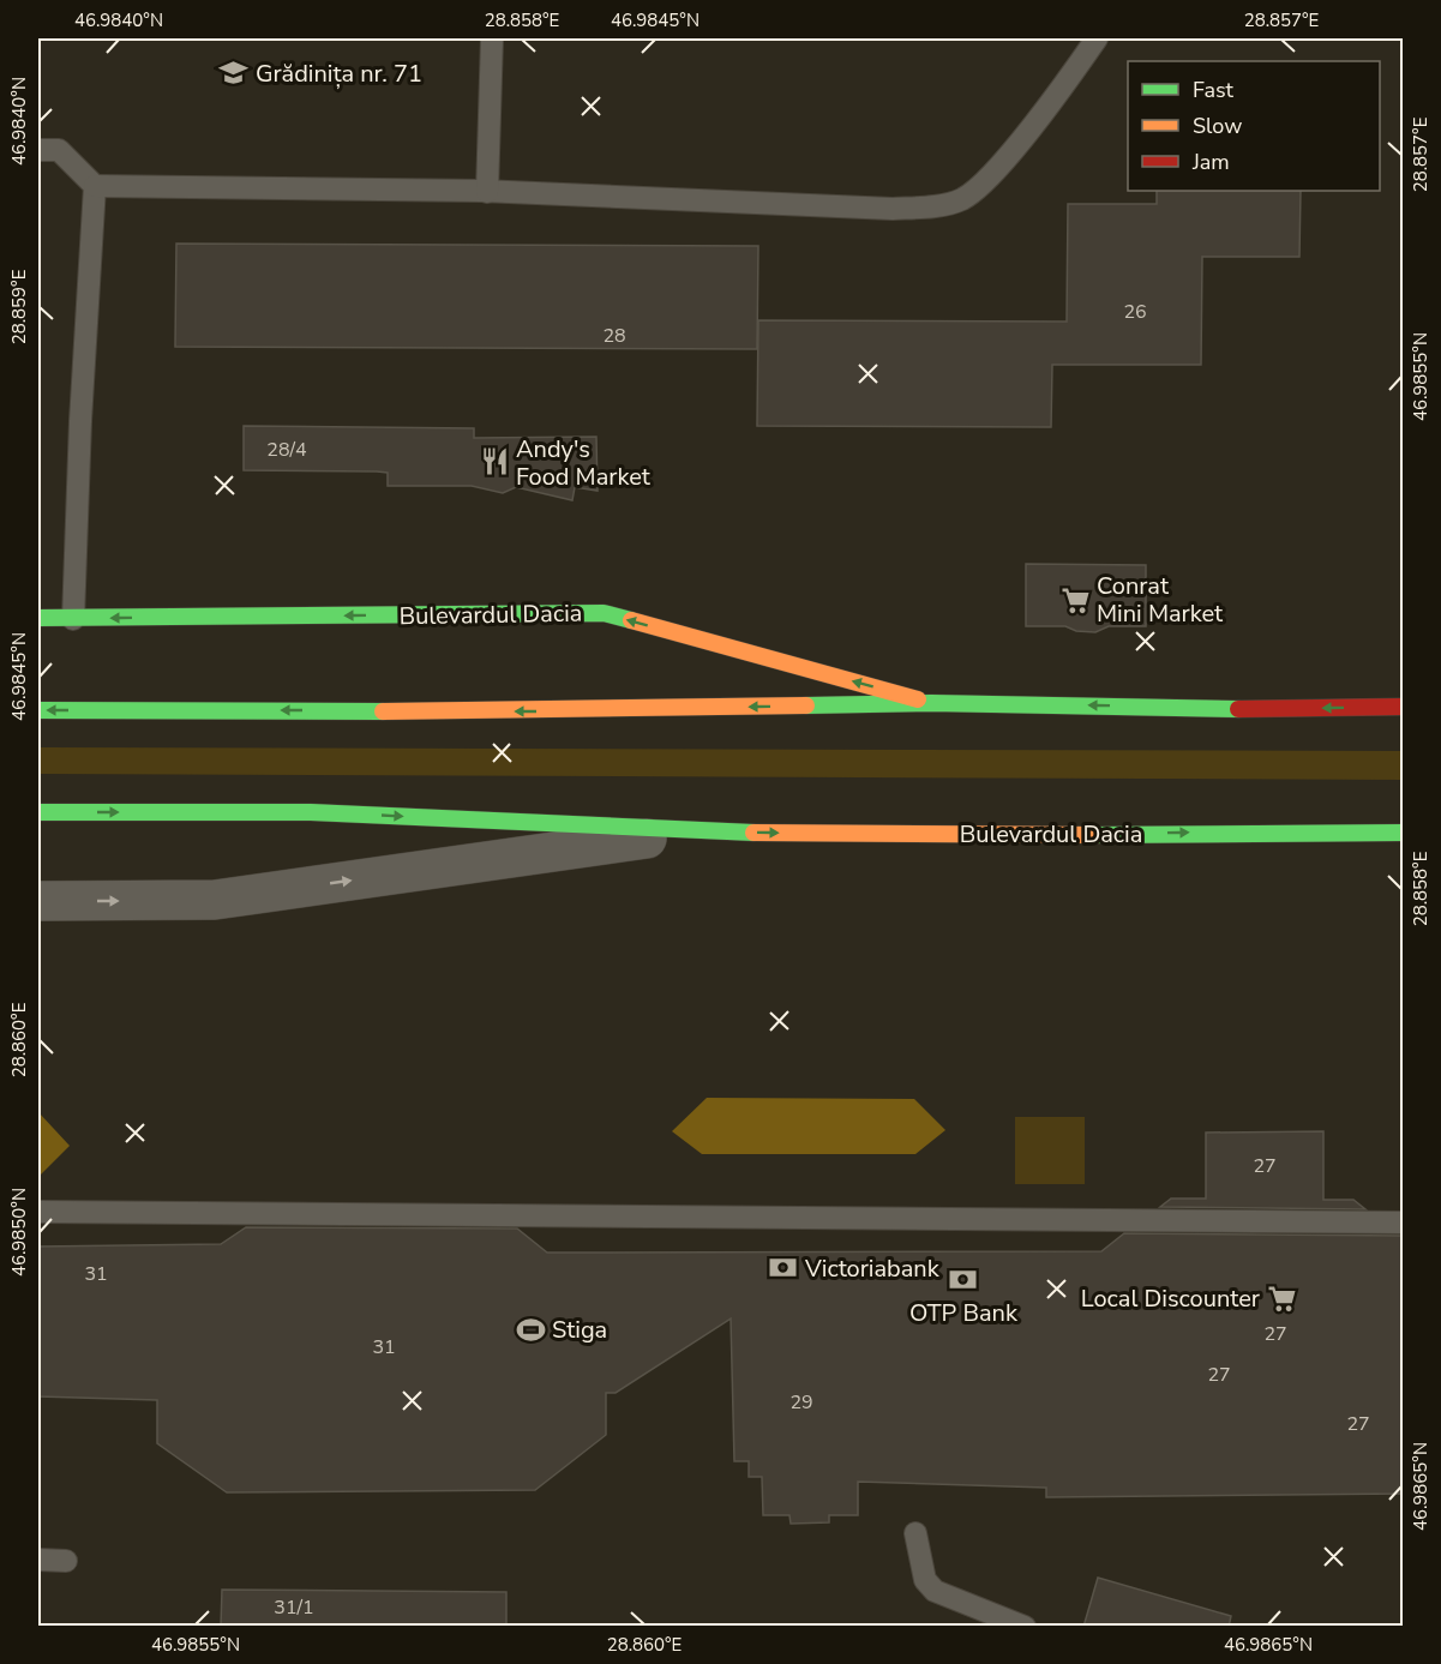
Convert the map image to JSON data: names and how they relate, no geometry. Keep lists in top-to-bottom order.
{
  "streets": {
    "main road": ["Bulevardul Dacia"]
  },
  "places": {
    "school or university": ["Grădinița nr. 71"],
    "restaurant": ["Andy's Food Market"],
    "supermarket": ["Conrat Mini Market", "Local Discounter"],
    "bank": ["Victoriabank", "OTP Bank"],
    "sports": ["Stiga"]
  },
  "house_numbers": [
    "26",
    "28",
    "28/4",
    "27",
    "31",
    "27",
    "31",
    "27",
    "29",
    "27",
    "31/1"
  ],
  "legend": ["Fast", "Slow", "Jam"],
  "coordinates": [
    "46.9840°N",
    "28.858°E",
    "46.9845°N",
    "28.857°E",
    "28.859°E",
    "46.9855°N",
    "28.860°E",
    "46.9850°N",
    "46.9865°N"
  ]
}
